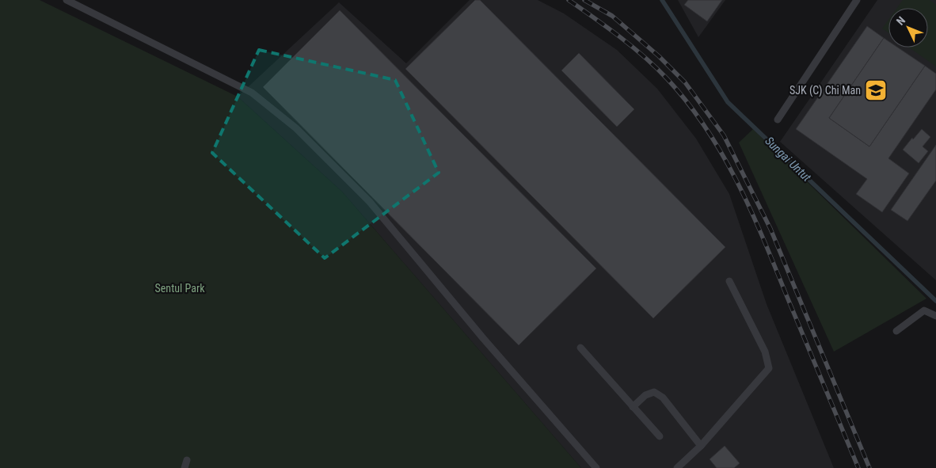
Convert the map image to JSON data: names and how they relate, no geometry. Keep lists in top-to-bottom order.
{
  "water": ["Sungai Untut"],
  "parks": ["Sentul Park"],
  "places": {
    "school or university": ["SJK (C) Chi Man"]
  },
  "north": "top left"
}
